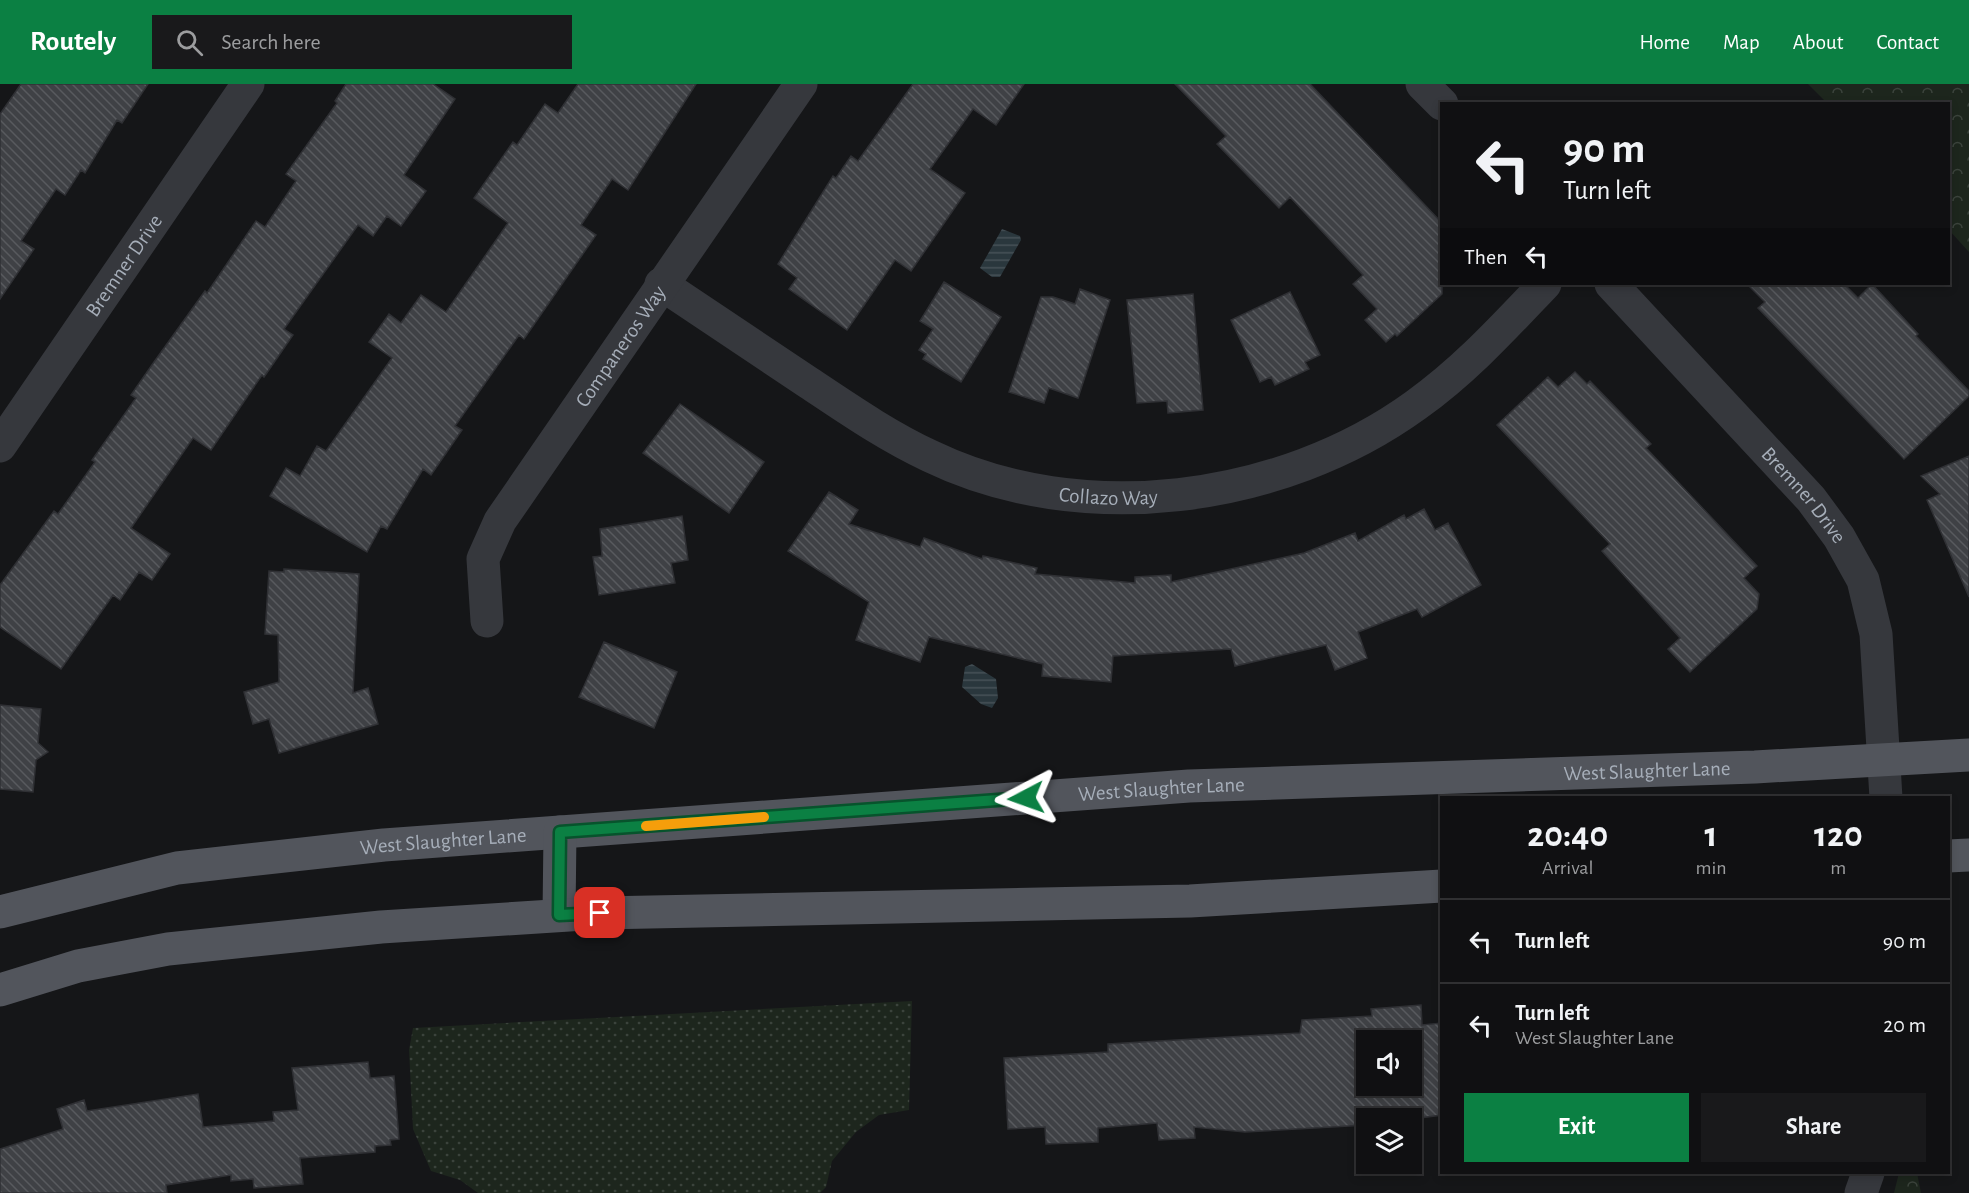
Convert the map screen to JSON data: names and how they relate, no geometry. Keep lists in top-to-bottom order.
{
  "streets": {
    "main road": ["West Slaughter Lane"],
    "street": ["Bremner Drive", "Companeros Way", "Collazo Way"]
  },
  "crossings": [
    ["Bremner Drive", "West Slaughter Lane"],
    ["Companeros Way", "Collazo Way"]
  ],
  "page": {
    "header": "Routely",
    "search": "Search here",
    "nav": [
      "Home",
      "Map",
      "About",
      "Contact"
    ],
    "turn": ["90 m", "Turn left"],
    "then": "Then",
    "eta": [
      "20:40",
      "Arrival",
      "1",
      "min",
      "120",
      "m"
    ],
    "list": [
      {
        "name": "Turn left",
        "value": "90 m"
      },
      {
        "name": "Turn left",
        "note": "West Slaughter Lane",
        "value": "20 m"
      }
    ],
    "buttons": ["Exit", "Share"]
  }
}
